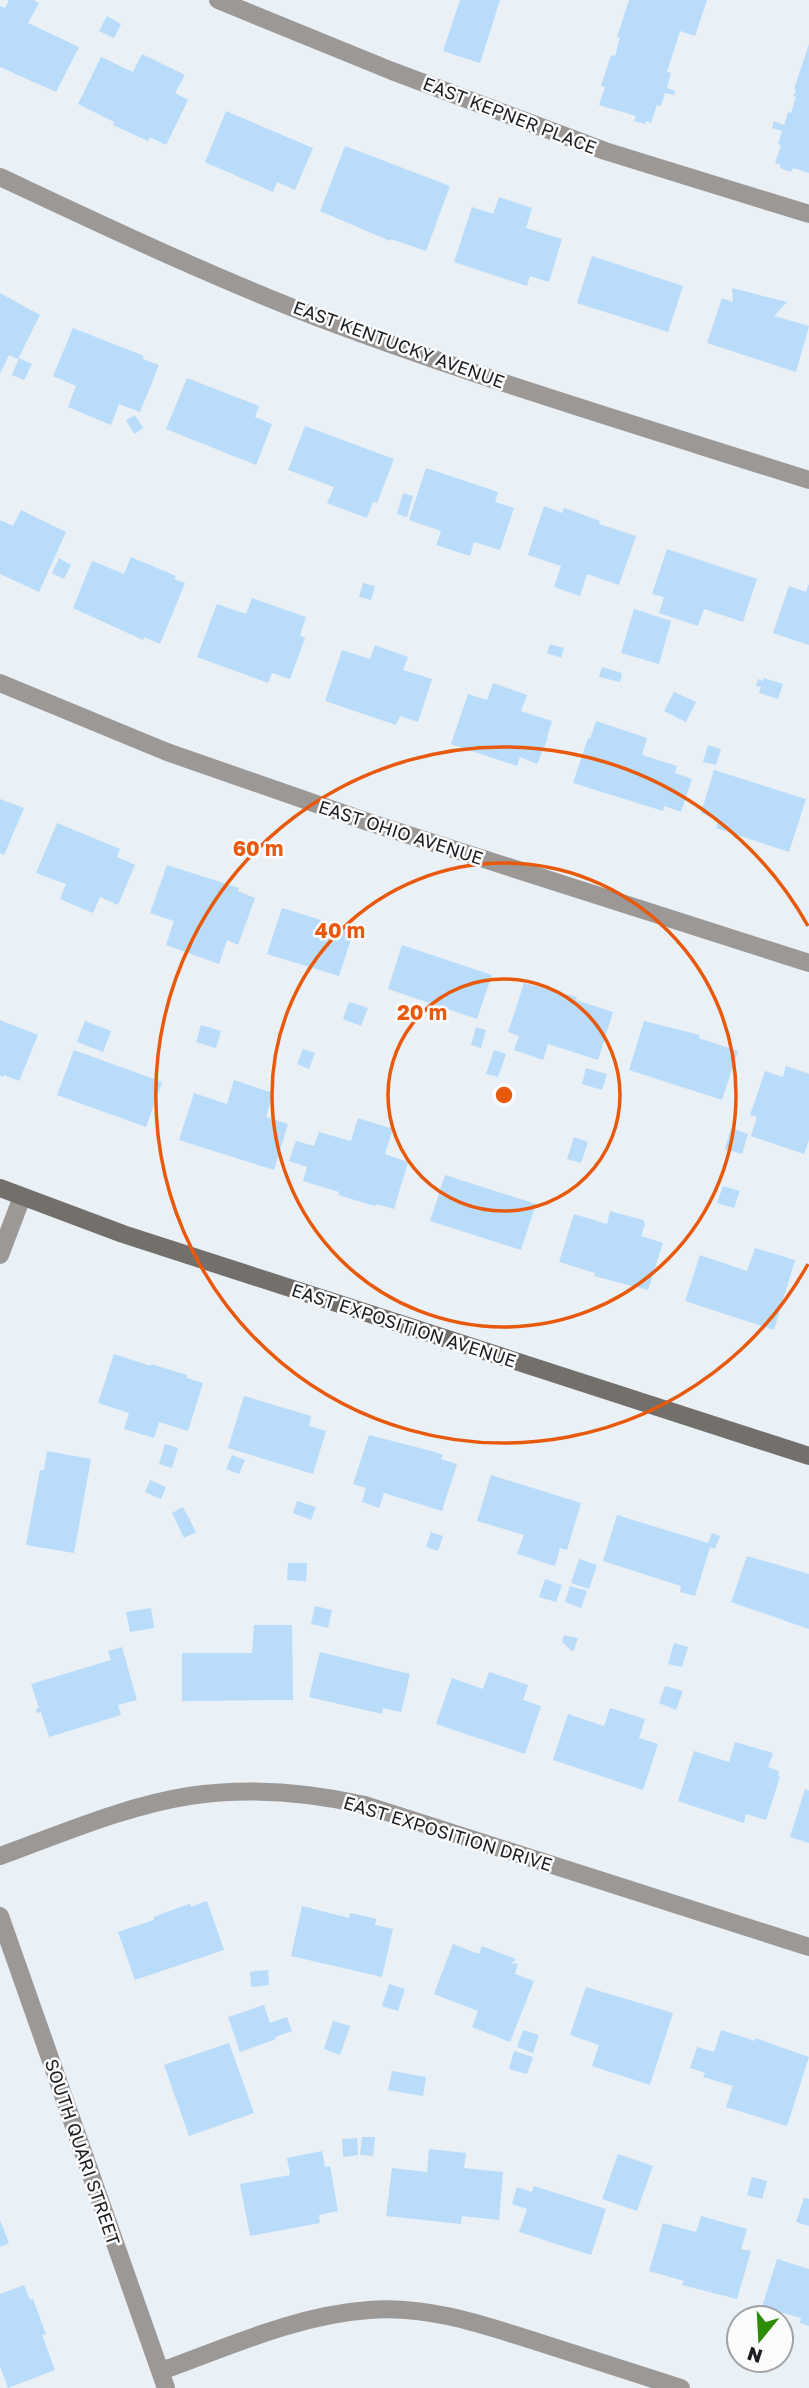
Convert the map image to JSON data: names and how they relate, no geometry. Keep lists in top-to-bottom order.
{
  "streets": {
    "street": [
      "EAST KEPNER PLACE",
      "EAST KENTUCKY AVENUE",
      "EAST OHIO AVENUE",
      "EAST EXPOSITION AVENUE",
      "EAST EXPOSITION DRIVE",
      "SOUTH QUARI STREET"
    ]
  },
  "north": "bottom",
  "rings": ["60 m", "40 m", "20 m"]
}
